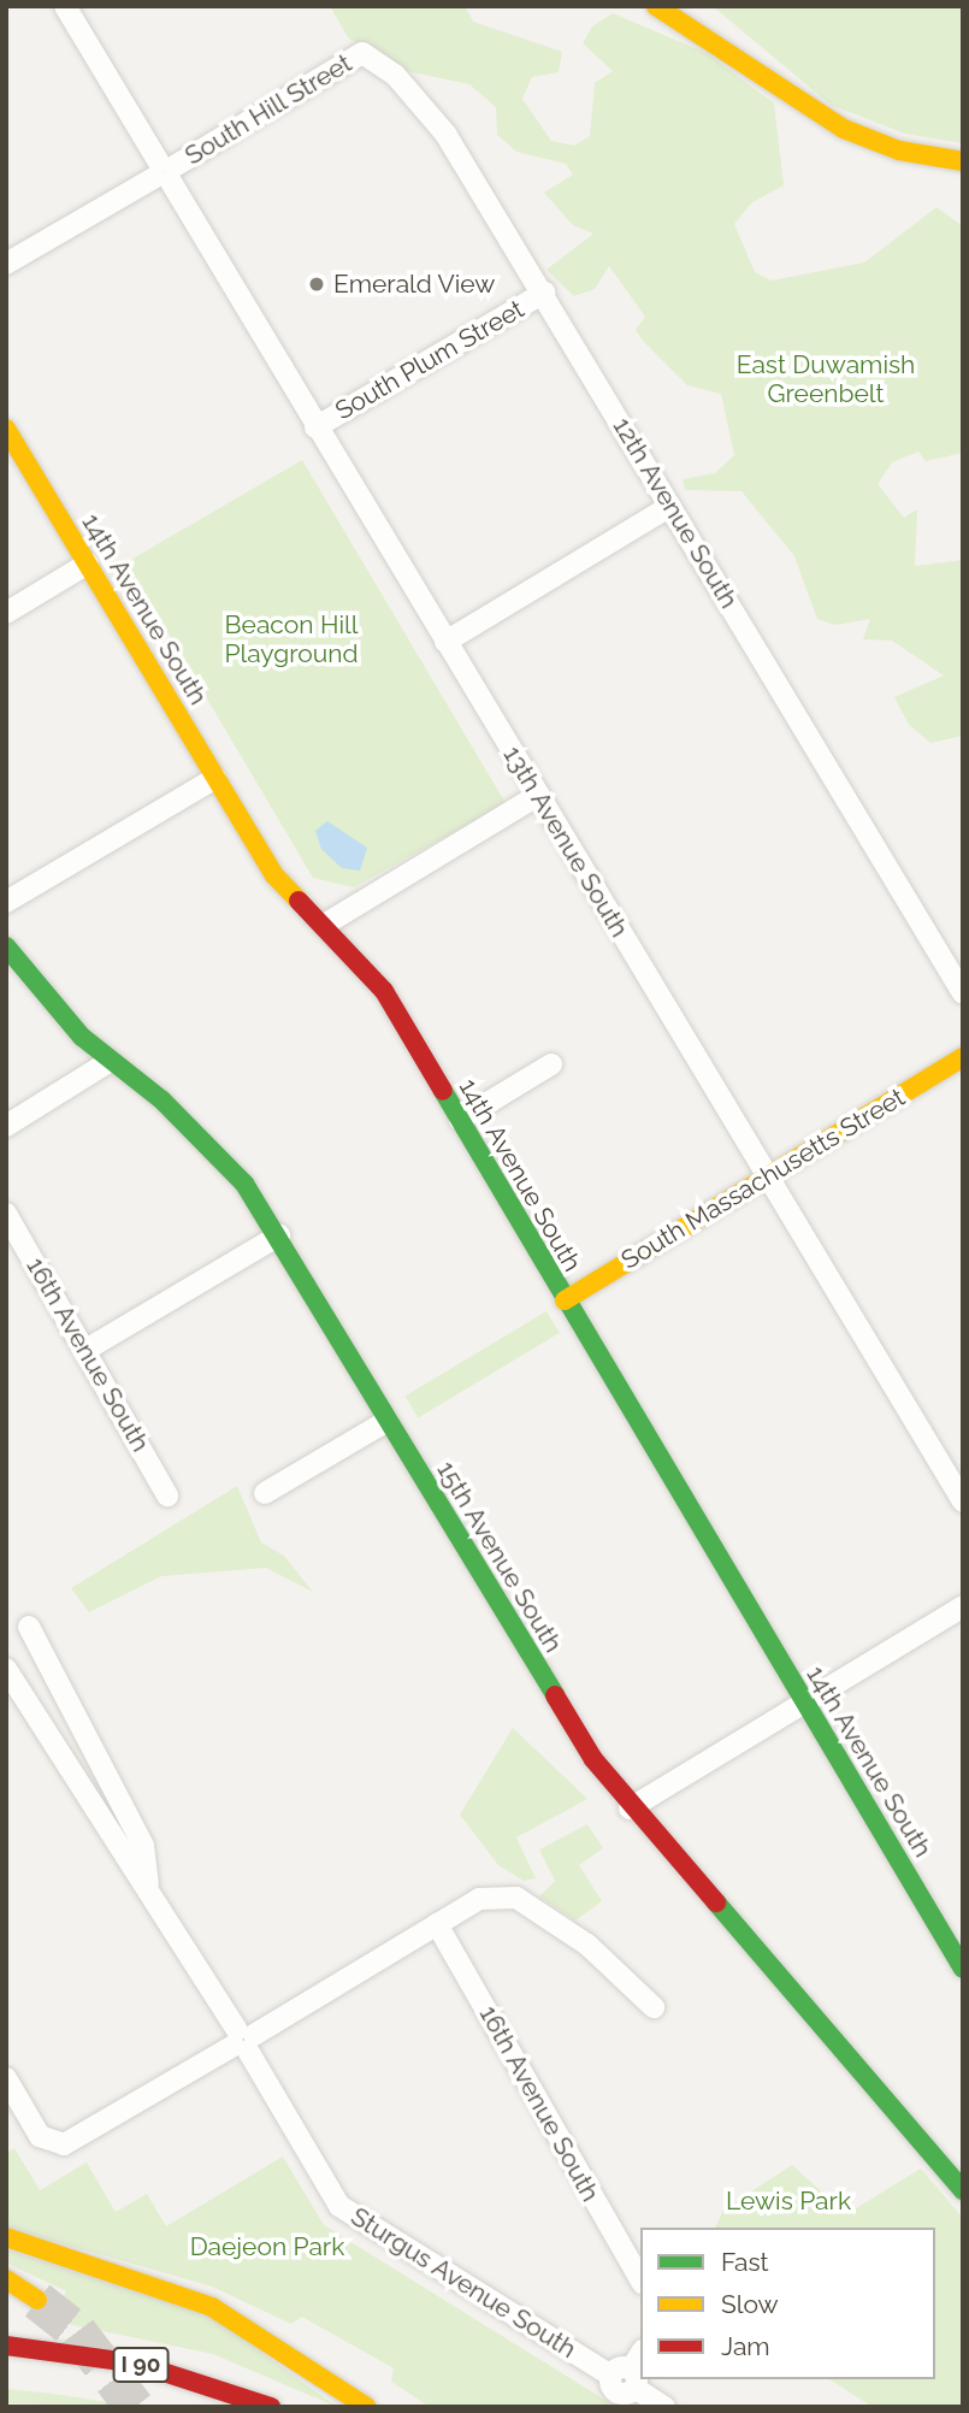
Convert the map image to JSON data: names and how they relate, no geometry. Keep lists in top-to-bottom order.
{
  "streets": {
    "main road": [
      "14th Avenue South",
      "South Massachusetts Street",
      "15th Avenue South",
      "I 90"
    ],
    "street": [
      "South Hill Street",
      "South Plum Street",
      "12th Avenue South",
      "13th Avenue South",
      "16th Avenue South",
      "Sturgus Avenue South"
    ]
  },
  "crossings": [
    ["South Hill Street", "12th Avenue South"],
    ["South Hill Street", "13th Avenue South"],
    ["South Plum Street", "12th Avenue South"],
    ["South Plum Street", "13th Avenue South"],
    ["14th Avenue South", "South Massachusetts Street"],
    ["13th Avenue South", "South Massachusetts Street"]
  ],
  "parks": [
    "East Duwamish Greenbelt",
    "Beacon Hill Playground",
    "Lewis Park",
    "Daejeon Park"
  ],
  "places": ["Emerald View"],
  "legend": ["Fast", "Slow", "Jam"]
}
